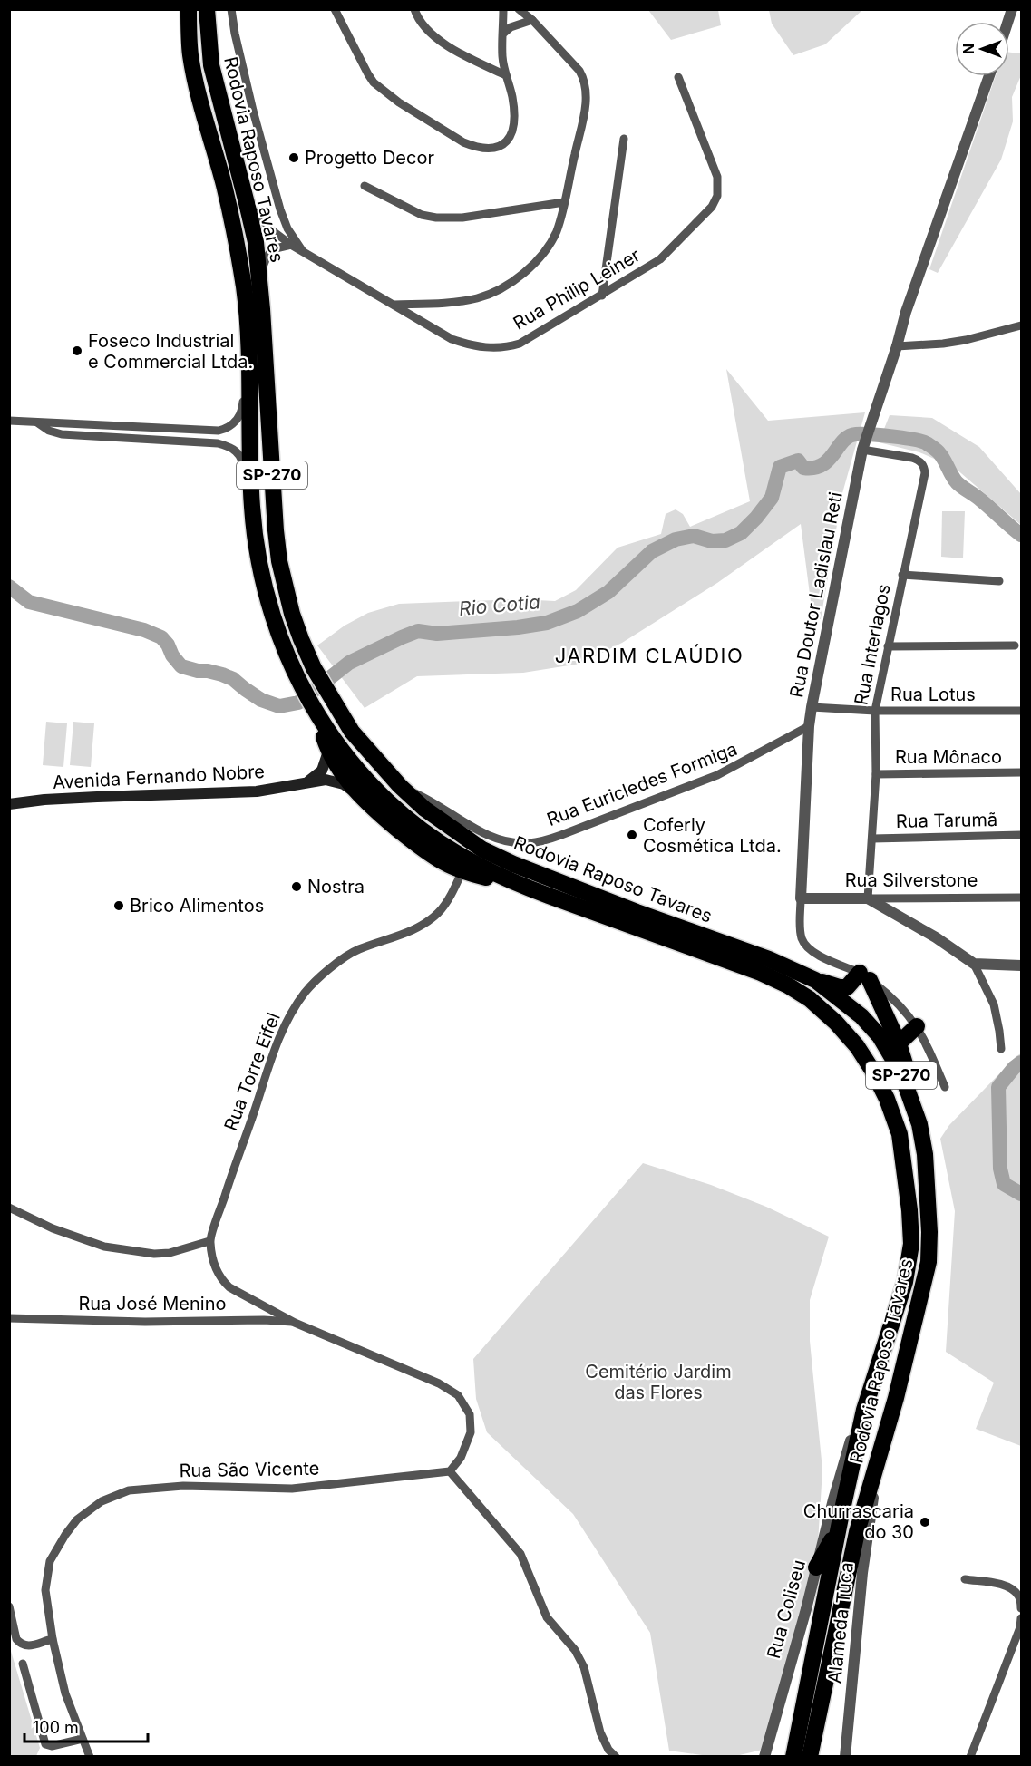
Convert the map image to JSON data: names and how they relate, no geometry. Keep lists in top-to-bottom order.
{
  "streets": {
    "highway": ["Rodovia Raposo Tavares", "SP-270"],
    "main road": ["Avenida Fernando Nobre"],
    "street": [
      "Rua Philip Leiner",
      "Rua Doutor Ladislau Reti",
      "Rua Interlagos",
      "Rua Lotus",
      "Rua Mônaco",
      "Rua Euricledes Formiga",
      "Rua Tarumã",
      "Rua Silverstone",
      "Rua Torre Eifel",
      "Rua José Menino",
      "Rua São Vicente",
      "Rua Coliseu",
      "Alameda Tuca"
    ]
  },
  "crossings": [
    ["Rodovia Raposo Tavares", "Rua Philip Leiner"],
    ["Rodovia Raposo Tavares", "Rua Euricledes Formiga"],
    ["Rodovia Raposo Tavares", "Rua Coliseu"],
    ["Rodovia Raposo Tavares", "Alameda Tuca"],
    ["Rua Doutor Ladislau Reti", "Rua Interlagos"],
    ["Rua Doutor Ladislau Reti", "Rua Lotus"],
    ["Rua Doutor Ladislau Reti", "Rua Euricledes Formiga"],
    ["Rua Doutor Ladislau Reti", "Rua Silverstone"],
    ["Rua Interlagos", "Rua Lotus"],
    ["Rua Interlagos", "Rua Mônaco"],
    ["Rua Interlagos", "Rua Tarumã"],
    ["Rua Interlagos", "Rua Silverstone"]
  ],
  "districts": ["JARDIM CLAÚDIO"],
  "water": ["Rio Cotia"],
  "parks": ["Cemitério Jardim das Flores"],
  "places": [
    "Progetto Decor",
    "Foseco Industrial e Commercial Ltda.",
    "Coferly Cosmética Ltda.",
    "Nostra",
    "Brico Alimentos",
    "Churrascaria do 30"
  ],
  "scale_bar": "100 m",
  "north": "left"
}
